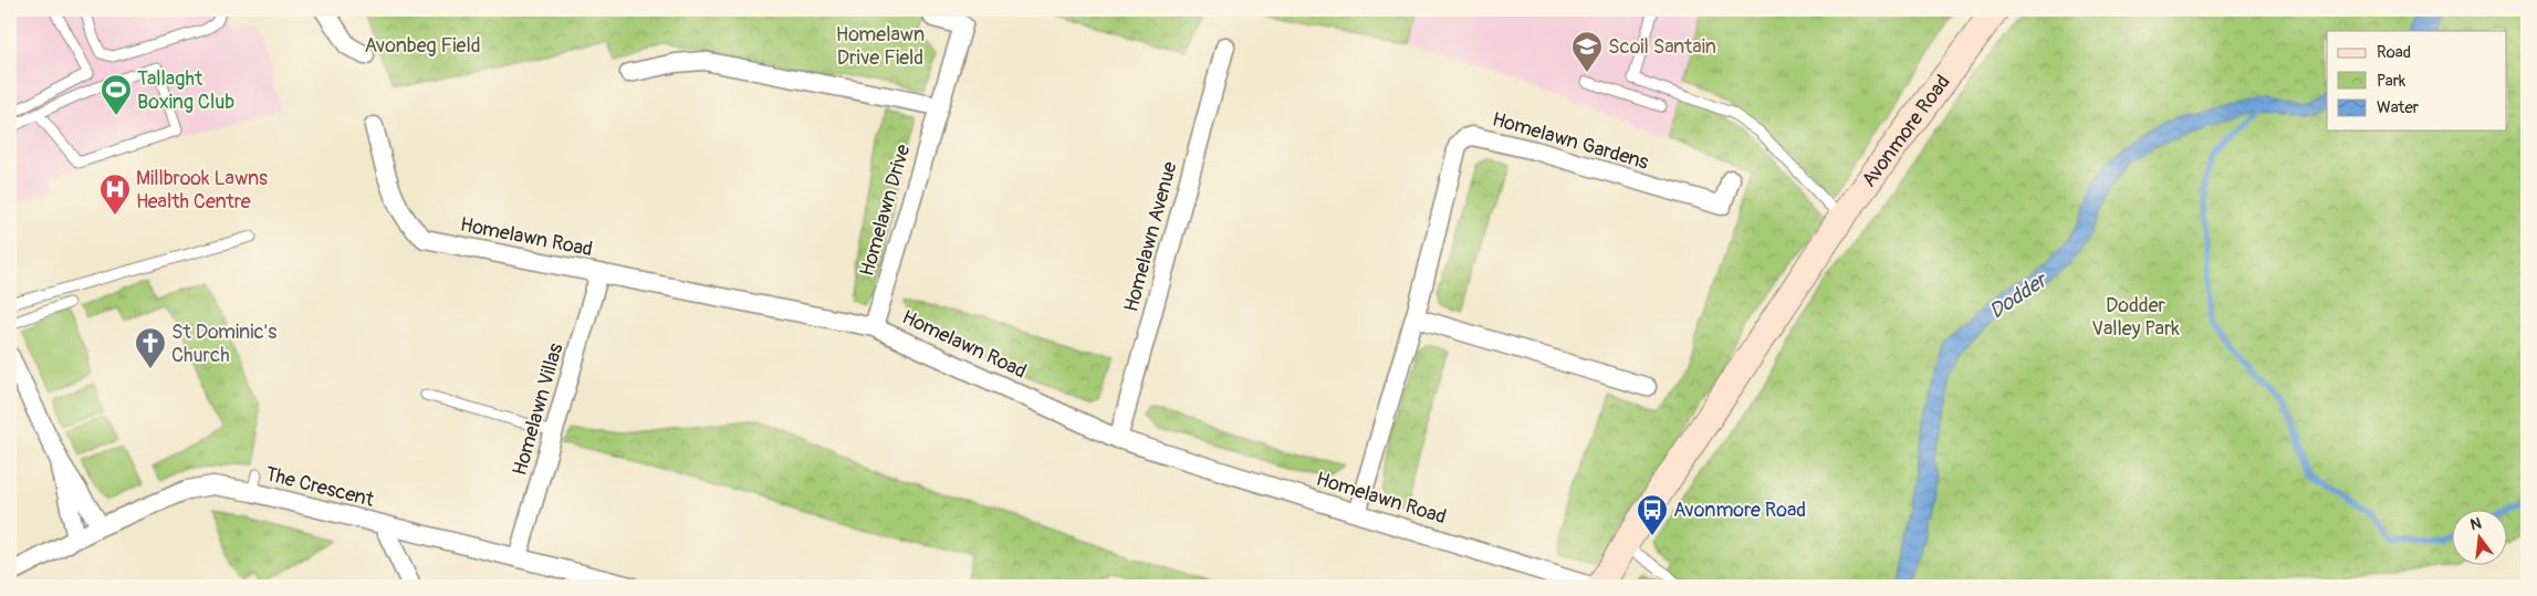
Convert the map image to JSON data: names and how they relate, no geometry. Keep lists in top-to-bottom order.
{
  "streets": {
    "street": [
      "Avonmore Road",
      "Homelawn Gardens",
      "Homelawn Drive",
      "Homelawn Road",
      "Homelawn Avenue",
      "Homelawn Villas",
      "The Crescent"
    ]
  },
  "crossings": [
    ["Homelawn Gardens", "Homelawn Road"],
    ["Homelawn Drive", "Homelawn Road"],
    ["Homelawn Road", "Homelawn Avenue"],
    ["Homelawn Road", "Homelawn Villas"],
    ["Homelawn Villas", "The Crescent"]
  ],
  "water": ["Dodder"],
  "parks": ["Homelawn Drive Field", "Avonbeg Field", "Dodder Valley Park"],
  "places": {
    "school or university": ["Scoil Santain"],
    "sports": ["Tallaght Boxing Club"],
    "hospital": ["Millbrook Lawns Health Centre"],
    "church": ["St Dominic's Church"],
    "bus stop": ["Avonmore Road"]
  },
  "legend": ["Road", "Park", "Water"],
  "north": "top"
}
